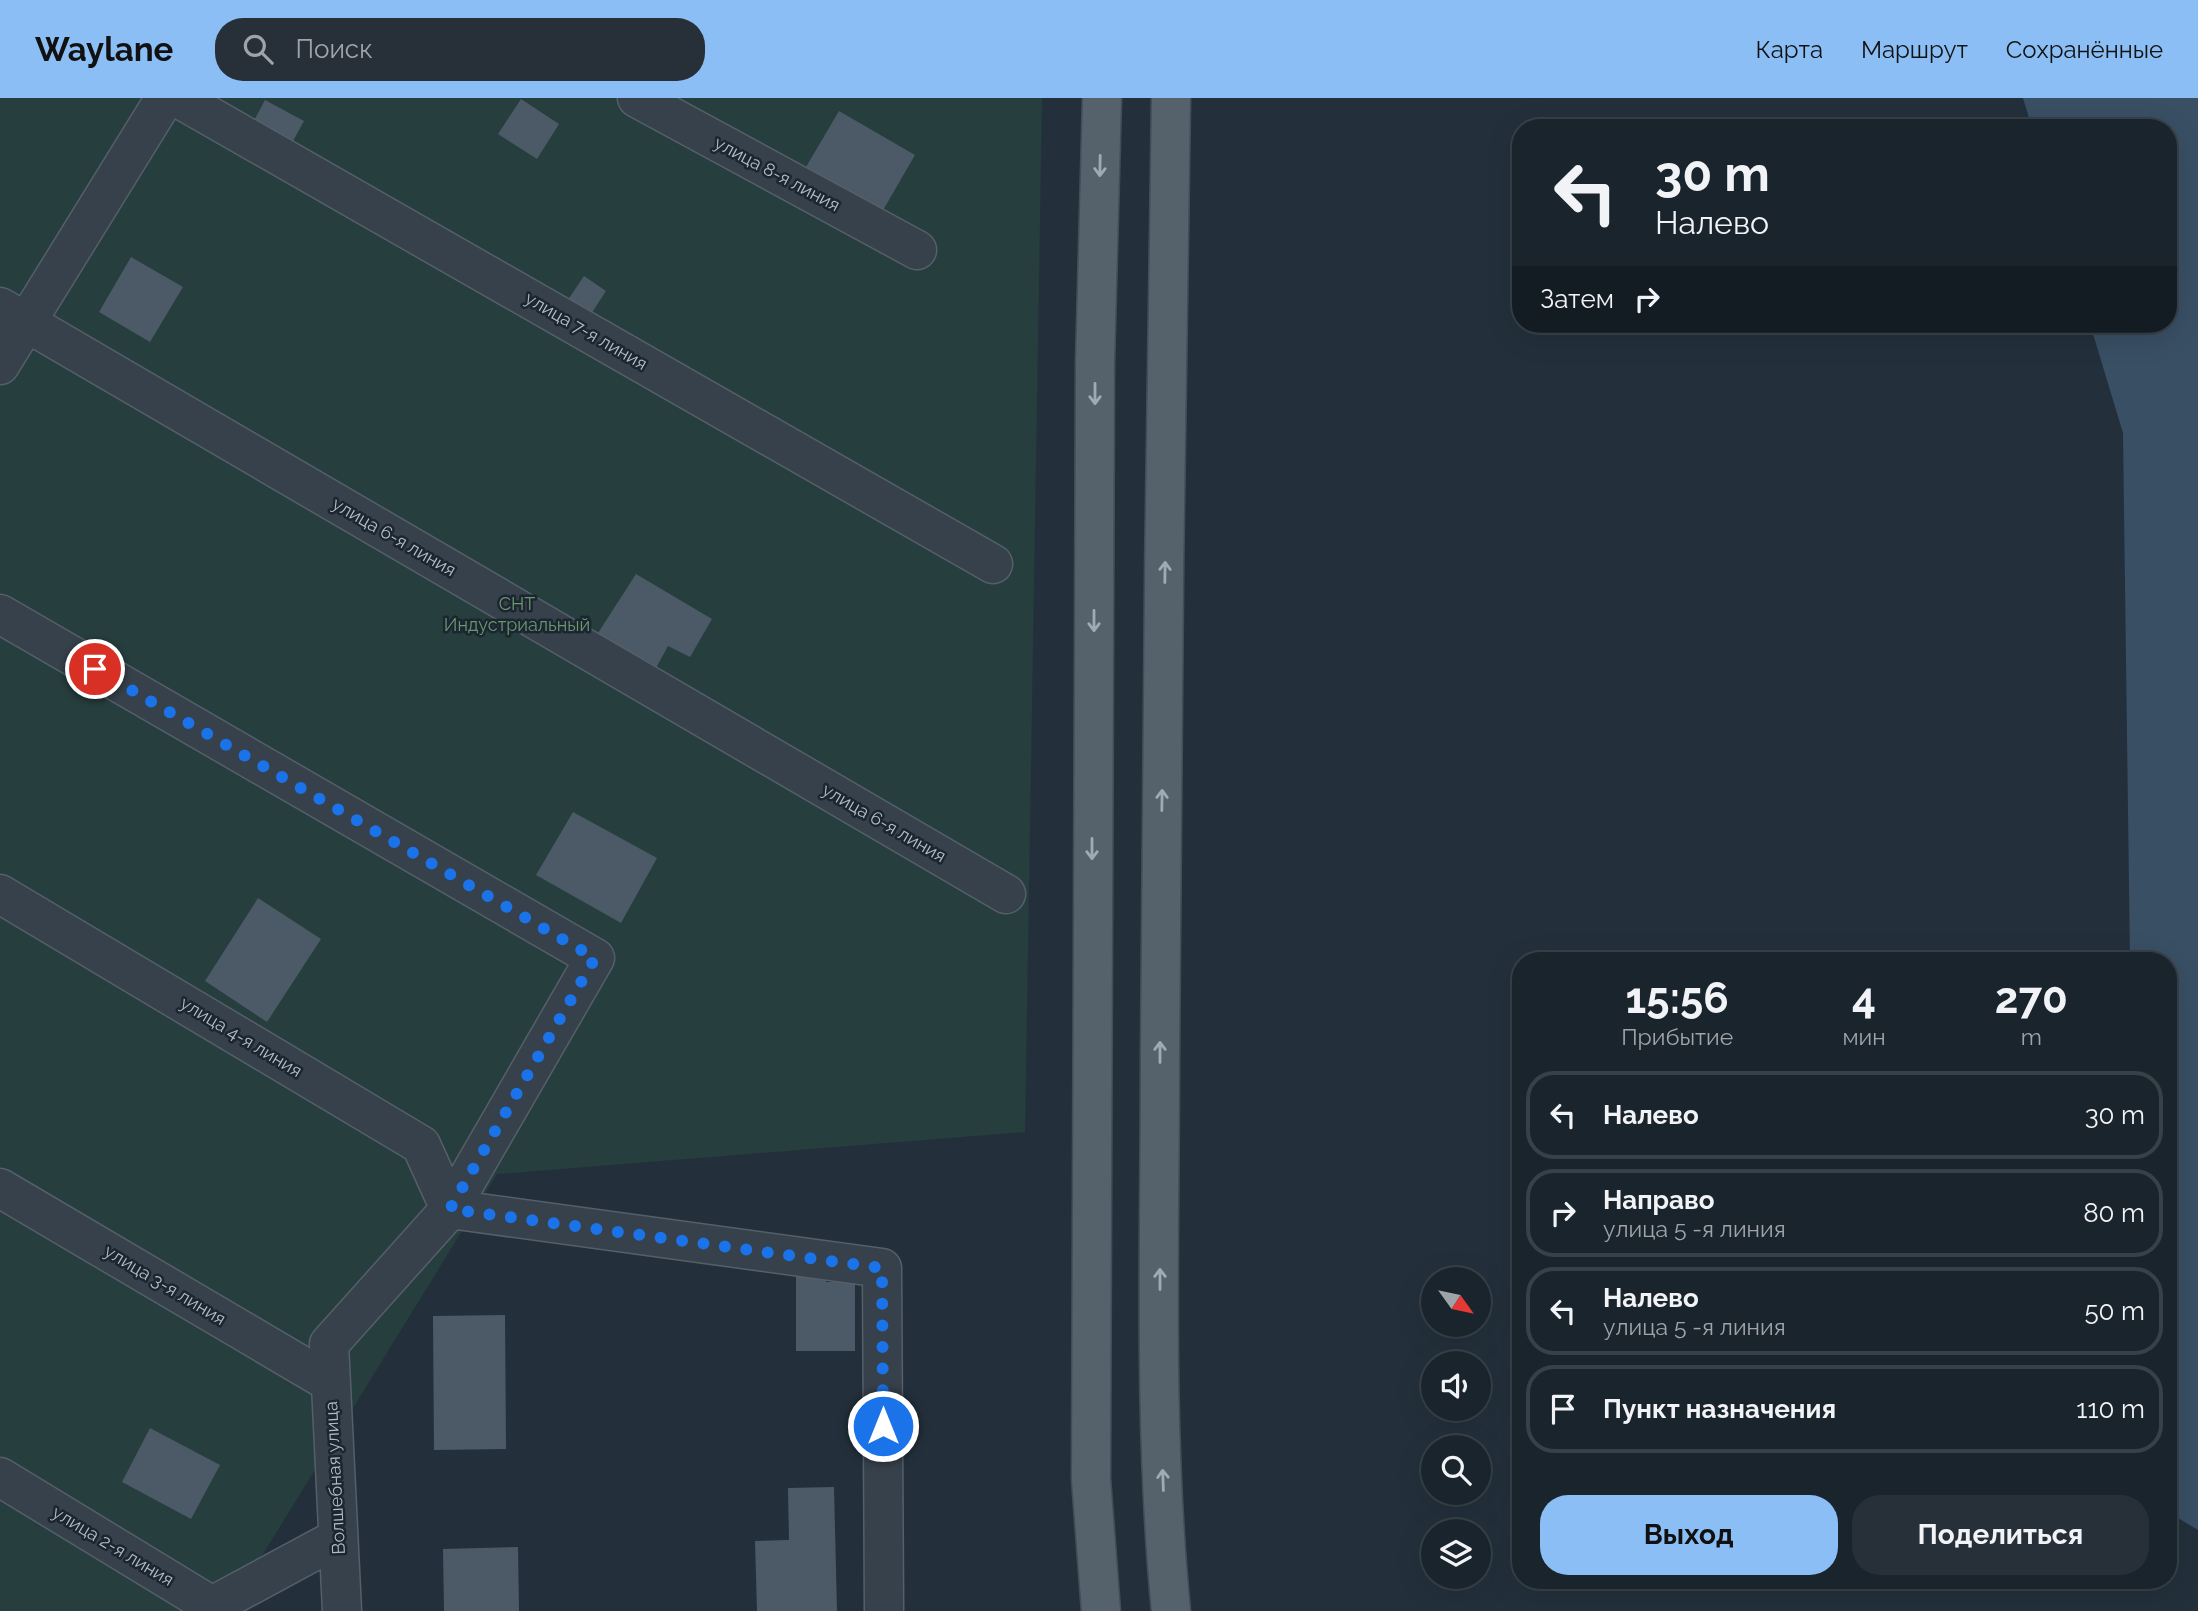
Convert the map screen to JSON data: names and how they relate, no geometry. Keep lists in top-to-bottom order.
{
  "streets": {
    "street": [
      "улица 8-я линия",
      "улица 7-я линия",
      "улица 6-я линия",
      "улица 4-я линия",
      "улица 3-я линия",
      "Волшебная улица",
      "улица 2-я линия"
    ]
  },
  "crossings": [
    ["улица 4-я линия", "Волшебная улица"],
    ["улица 3-я линия", "Волшебная улица"],
    ["Волшебная улица", "улица 2-я линия"]
  ],
  "parks": ["СНТ Индустриальный"],
  "north": "bottom right",
  "page": {
    "header": "Waylane",
    "search": "Поиск",
    "nav": ["Карта", "Маршрут", "Сохранённые"],
    "turn": ["30 m", "Налево"],
    "then": "Затем",
    "eta": [
      "15:56",
      "Прибытие",
      "4",
      "мин",
      "270",
      "m"
    ],
    "list": [
      {
        "name": "Налево",
        "value": "30 m"
      },
      {
        "name": "Направо",
        "note": "улица 5 -я линия",
        "value": "80 m"
      },
      {
        "name": "Налево",
        "note": "улица 5 -я линия",
        "value": "50 m"
      },
      {
        "name": "Пункт назначения",
        "value": "110 m"
      }
    ],
    "buttons": ["Выход", "Поделиться"]
  }
}
